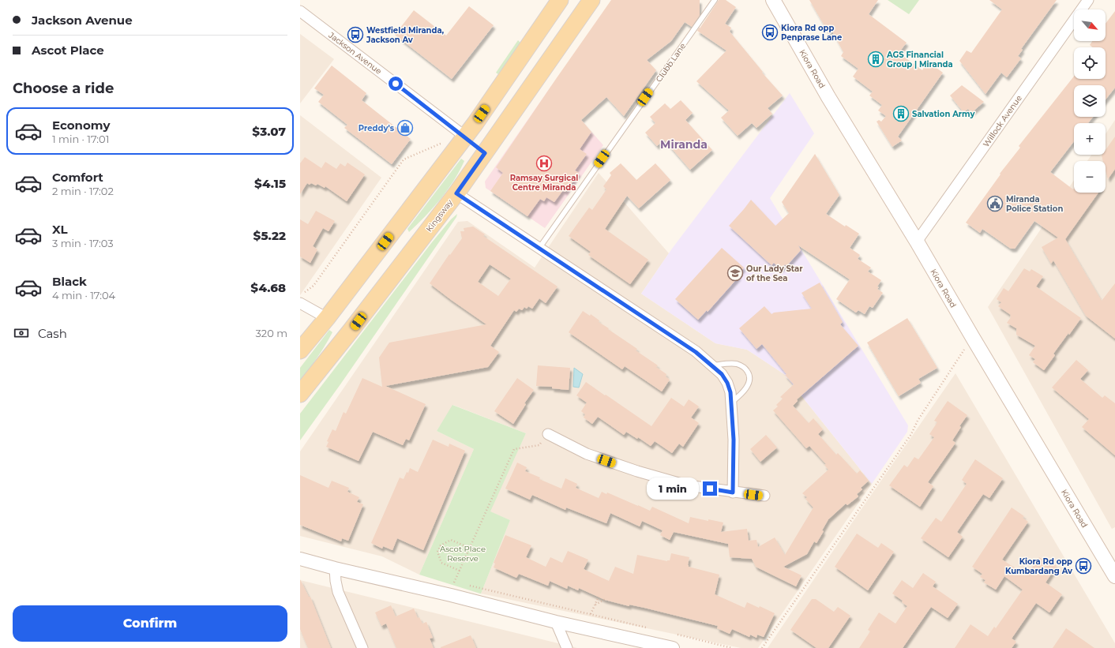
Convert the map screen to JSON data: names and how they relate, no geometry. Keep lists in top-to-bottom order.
{
  "streets": {
    "main road": ["Jackson Avenue", "Kiora Road", "Kingsway"],
    "street": ["Willock Avenue"],
    "lane": ["Clubb Lane"]
  },
  "crossings": [
    ["Jackson Avenue", "Kingsway"],
    ["Kiora Road", "Willock Avenue"]
  ],
  "districts": ["Miranda"],
  "parks": ["Ascot Place Reserve"],
  "places": {
    "bus stop": ["Kiora Rd opp Penprase Lane", "Westfield Miranda, Jackson Av", "Kiora Rd opp Kumbardang Av"],
    "building": ["AGS Financial Group | Miranda", "Salvation Army"],
    "shop": ["Preddy's"],
    "hospital": ["Ramsay Surgical Centre Miranda"],
    "public building": ["Miranda Police Station"],
    "school or university": ["Our Lady Star of the Sea"]
  },
  "north": "bottom right",
  "page": {
    "banner": ["Jackson Avenue", "Ascot Place"],
    "map_buttons": ["+", "−"],
    "heading": "Choose a ride",
    "list": [
      {
        "name": "Economy",
        "note": "1 min · 17:01",
        "value": "$3.07"
      },
      {
        "name": "Comfort",
        "note": "2 min · 17:02",
        "value": "$4.15"
      },
      {
        "name": "XL",
        "note": "3 min · 17:03",
        "value": "$5.22"
      },
      {
        "name": "Black",
        "note": "4 min · 17:04",
        "value": "$4.68"
      }
    ],
    "pay": ["Cash", "320 m"],
    "bubble": "1 min",
    "buttons": "Confirm"
  }
}
